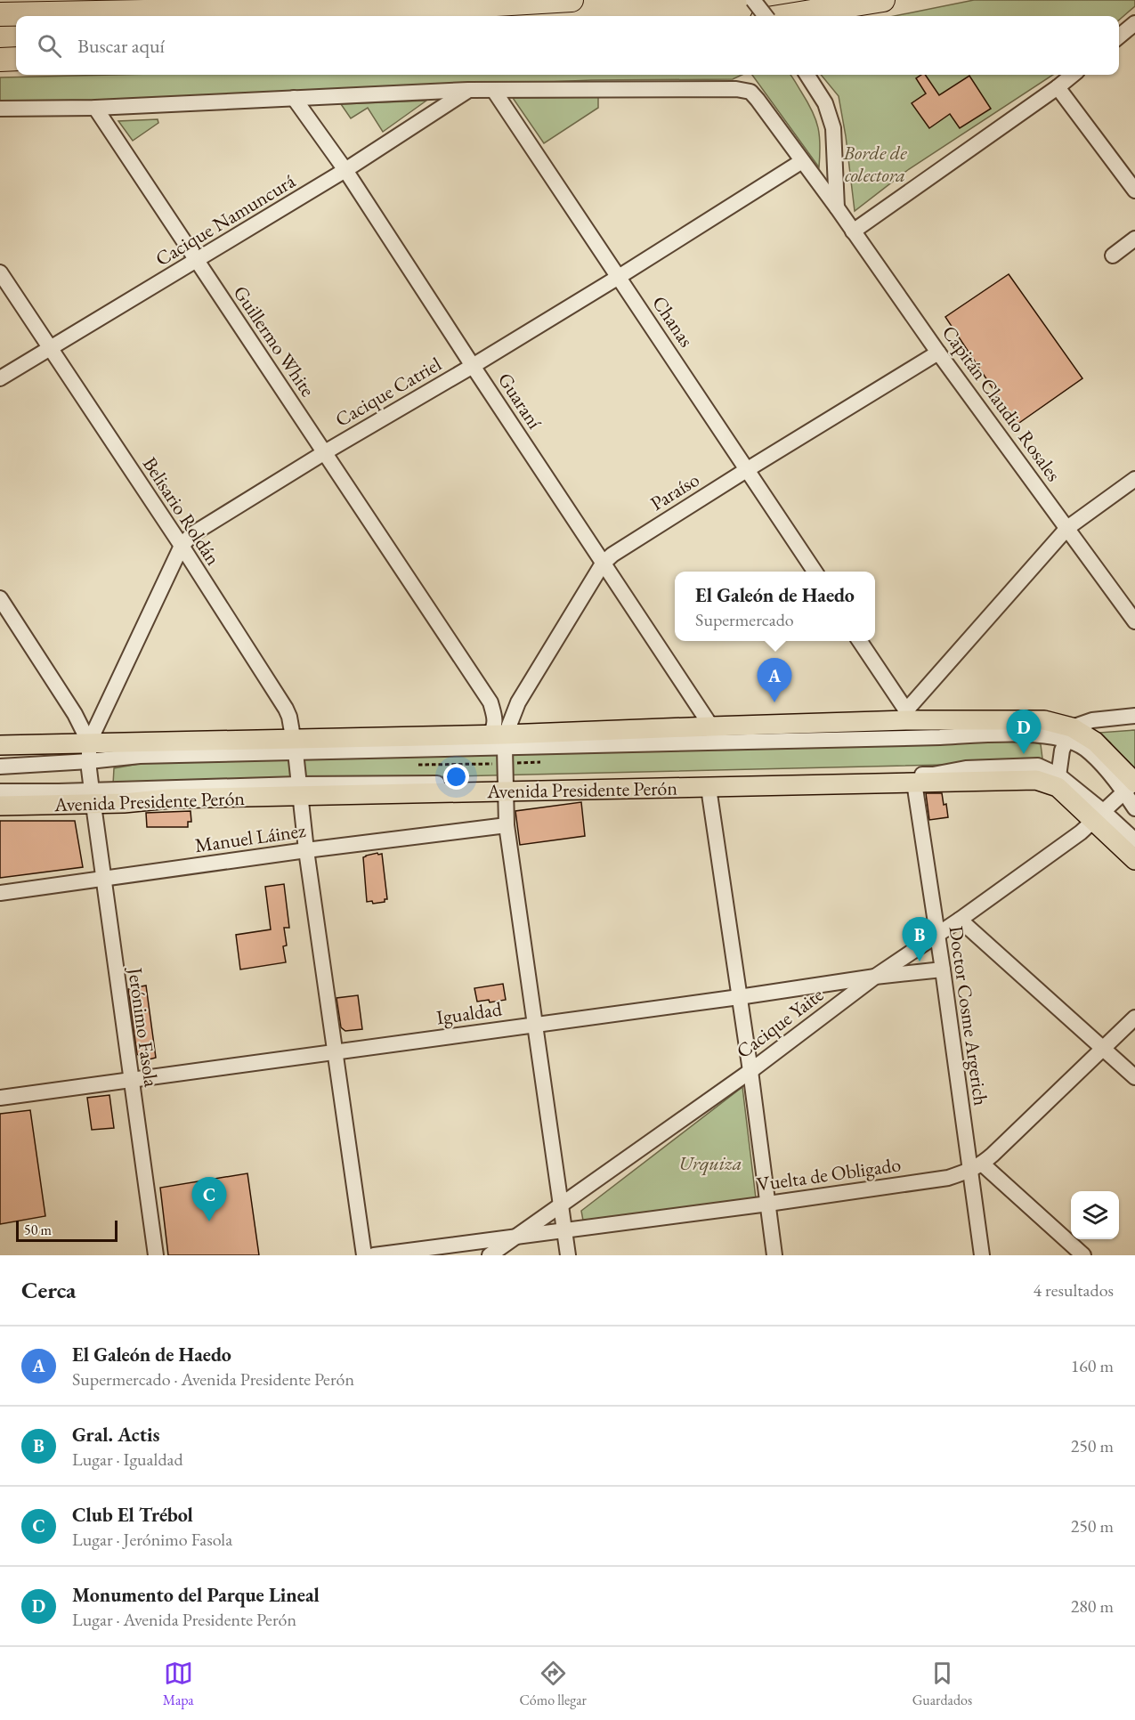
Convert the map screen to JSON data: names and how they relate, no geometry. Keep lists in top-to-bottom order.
{
  "streets": {
    "main road": ["Avenida Presidente Perón"],
    "street": [
      "Cacique Namuncurá",
      "Chanas",
      "Guillermo White",
      "Cacique Catriel",
      "Guaraní",
      "Capitán Claudio Rosales",
      "Paraíso",
      "Belisario Roldán",
      "Manuel Láinez",
      "Igualdad",
      "Doctor Cosme Argerich",
      "Cacique Yaite",
      "Jerónimo Fasola",
      "Vuelta de Obligado"
    ]
  },
  "crossings": [
    ["Cacique Namuncurá", "Guillermo White"],
    ["Cacique Namuncurá", "Guaraní"],
    ["Cacique Namuncurá", "Belisario Roldán"],
    ["Chanas", "Cacique Catriel"],
    ["Chanas", "Capitán Claudio Rosales"],
    ["Chanas", "Paraíso"],
    ["Guillermo White", "Cacique Catriel"],
    ["Guillermo White", "Paraíso"],
    ["Guillermo White", "Avenida Presidente Perón"],
    ["Guillermo White", "Manuel Láinez"],
    ["Guillermo White", "Igualdad"],
    ["Guillermo White", "Cacique Yaite"],
    ["Guillermo White", "Vuelta de Obligado"],
    ["Cacique Catriel", "Guaraní"],
    ["Cacique Catriel", "Capitán Claudio Rosales"],
    ["Cacique Catriel", "Belisario Roldán"],
    ["Cacique Catriel", "Jerónimo Fasola"],
    ["Guaraní", "Paraíso"],
    ["Capitán Claudio Rosales", "Paraíso"],
    ["Belisario Roldán", "Avenida Presidente Perón"],
    ["Belisario Roldán", "Manuel Láinez"],
    ["Belisario Roldán", "Igualdad"],
    ["Avenida Presidente Perón", "Doctor Cosme Argerich"],
    ["Avenida Presidente Perón", "Cacique Yaite"],
    ["Avenida Presidente Perón", "Jerónimo Fasola"],
    ["Manuel Láinez", "Jerónimo Fasola"],
    ["Igualdad", "Doctor Cosme Argerich"],
    ["Igualdad", "Cacique Yaite"],
    ["Igualdad", "Jerónimo Fasola"],
    ["Doctor Cosme Argerich", "Cacique Yaite"],
    ["Doctor Cosme Argerich", "Vuelta de Obligado"],
    ["Cacique Yaite", "Vuelta de Obligado"]
  ],
  "parks": ["Borde de colectora", "Urquiza"],
  "scale_bar": "50 m",
  "page": {
    "search": "Buscar aquí",
    "popup": ["El Galeón de Haedo", "Supermercado"],
    "pins": [
      "A",
      "D",
      "B",
      "C"
    ],
    "scale": "50 m",
    "heading": ["Cerca", "4 resultados"],
    "list": [
      {
        "mark": "A",
        "name": "El Galeón de Haedo",
        "note": "Supermercado · Avenida Presidente Perón",
        "value": "160 m"
      },
      {
        "mark": "B",
        "name": "Gral. Actis",
        "note": "Lugar · Igualdad",
        "value": "250 m"
      },
      {
        "mark": "C",
        "name": "Club El Trébol",
        "note": "Lugar · Jerónimo Fasola",
        "value": "250 m"
      },
      {
        "mark": "D",
        "name": "Monumento del Parque Lineal",
        "note": "Lugar · Avenida Presidente Perón",
        "value": "280 m"
      }
    ],
    "nav": ["Mapa", "Cómo llegar", "Guardados"]
  }
}
